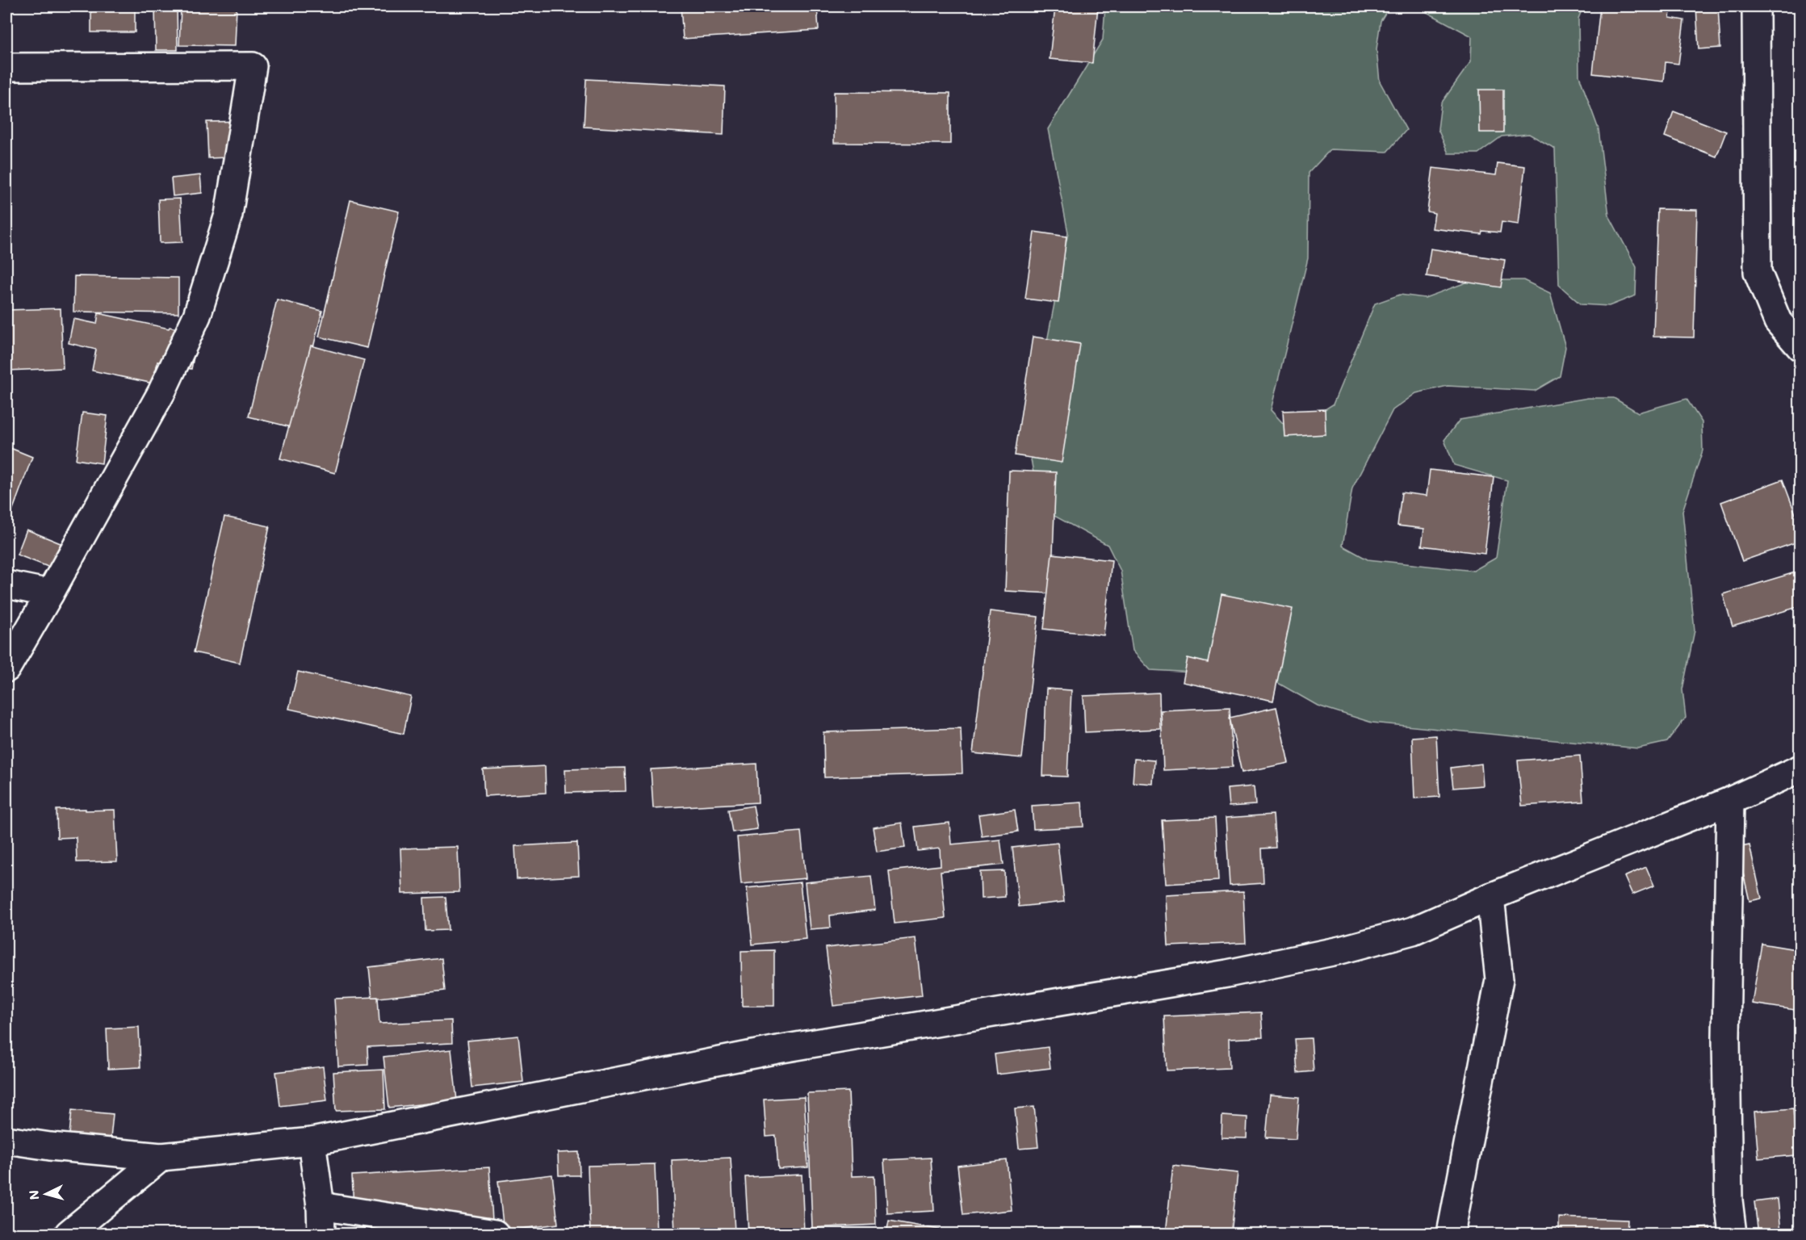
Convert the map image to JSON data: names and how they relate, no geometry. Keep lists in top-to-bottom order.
{
  "north": "left"
}
